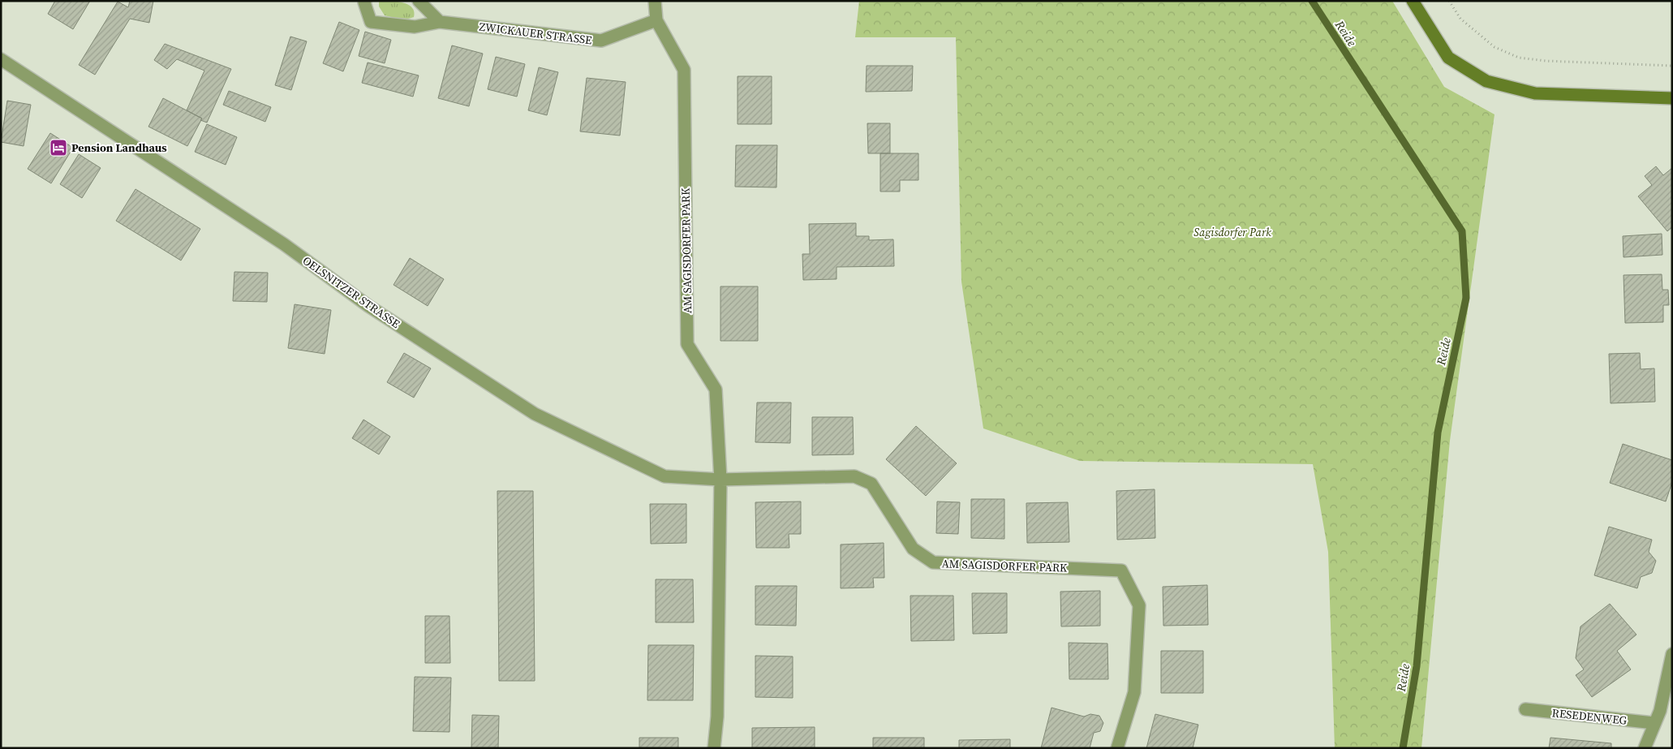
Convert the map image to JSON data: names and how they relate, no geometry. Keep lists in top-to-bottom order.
{
  "streets": {
    "street": [
      "ZWICKAUER STRASSE",
      "AM SAGISDORFER PARK",
      "OELSNITZER STRASSE",
      "RESEDENWEG"
    ]
  },
  "crossings": [
    ["ZWICKAUER STRASSE", "AM SAGISDORFER PARK"],
    ["AM SAGISDORFER PARK", "OELSNITZER STRASSE"]
  ],
  "water": ["Reide"],
  "parks": ["Sagisdorfer Park"],
  "places": {
    "hotel": ["Pension Landhaus"]
  }
}
